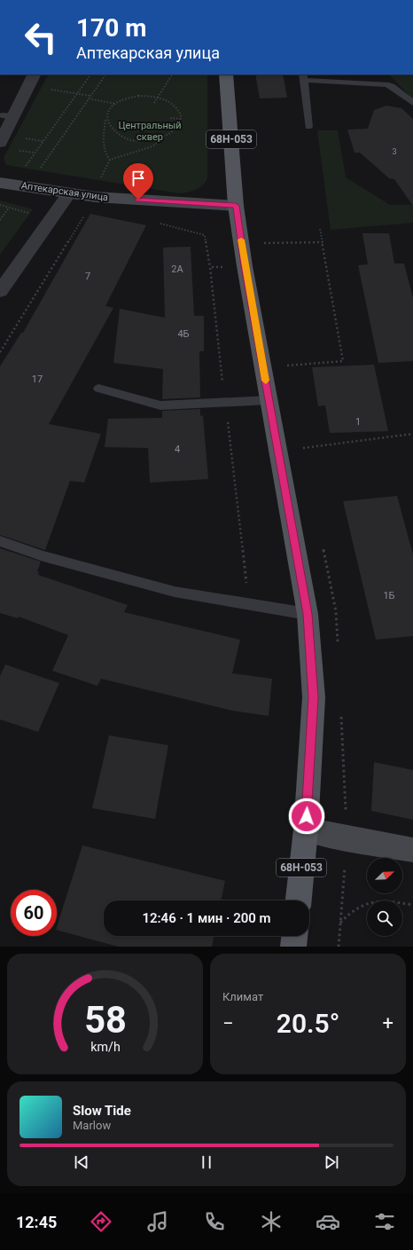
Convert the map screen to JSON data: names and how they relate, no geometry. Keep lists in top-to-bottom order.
{
  "streets": {
    "main road": ["68Н-053"],
    "street": ["Аптекарская улица"]
  },
  "crossings": [
    ["68Н-053", "Аптекарская улица"]
  ],
  "parks": ["Центральный сквер"],
  "house_numbers": [
    "3",
    "2А",
    "7",
    "4Б",
    "17",
    "1",
    "4",
    "1Б"
  ],
  "north": "top right",
  "page": {
    "turn": ["170 m", "Аптекарская улица"],
    "limit": "60",
    "trip": "12:46 · 1 мин · 200 m",
    "tile": "Климат",
    "heat": ["−", "20.5°", "+"],
    "song": ["Slow Tide", "Marlow"],
    "tabs": "12:45",
    "gauge": ["58", "km/h"]
  }
}
